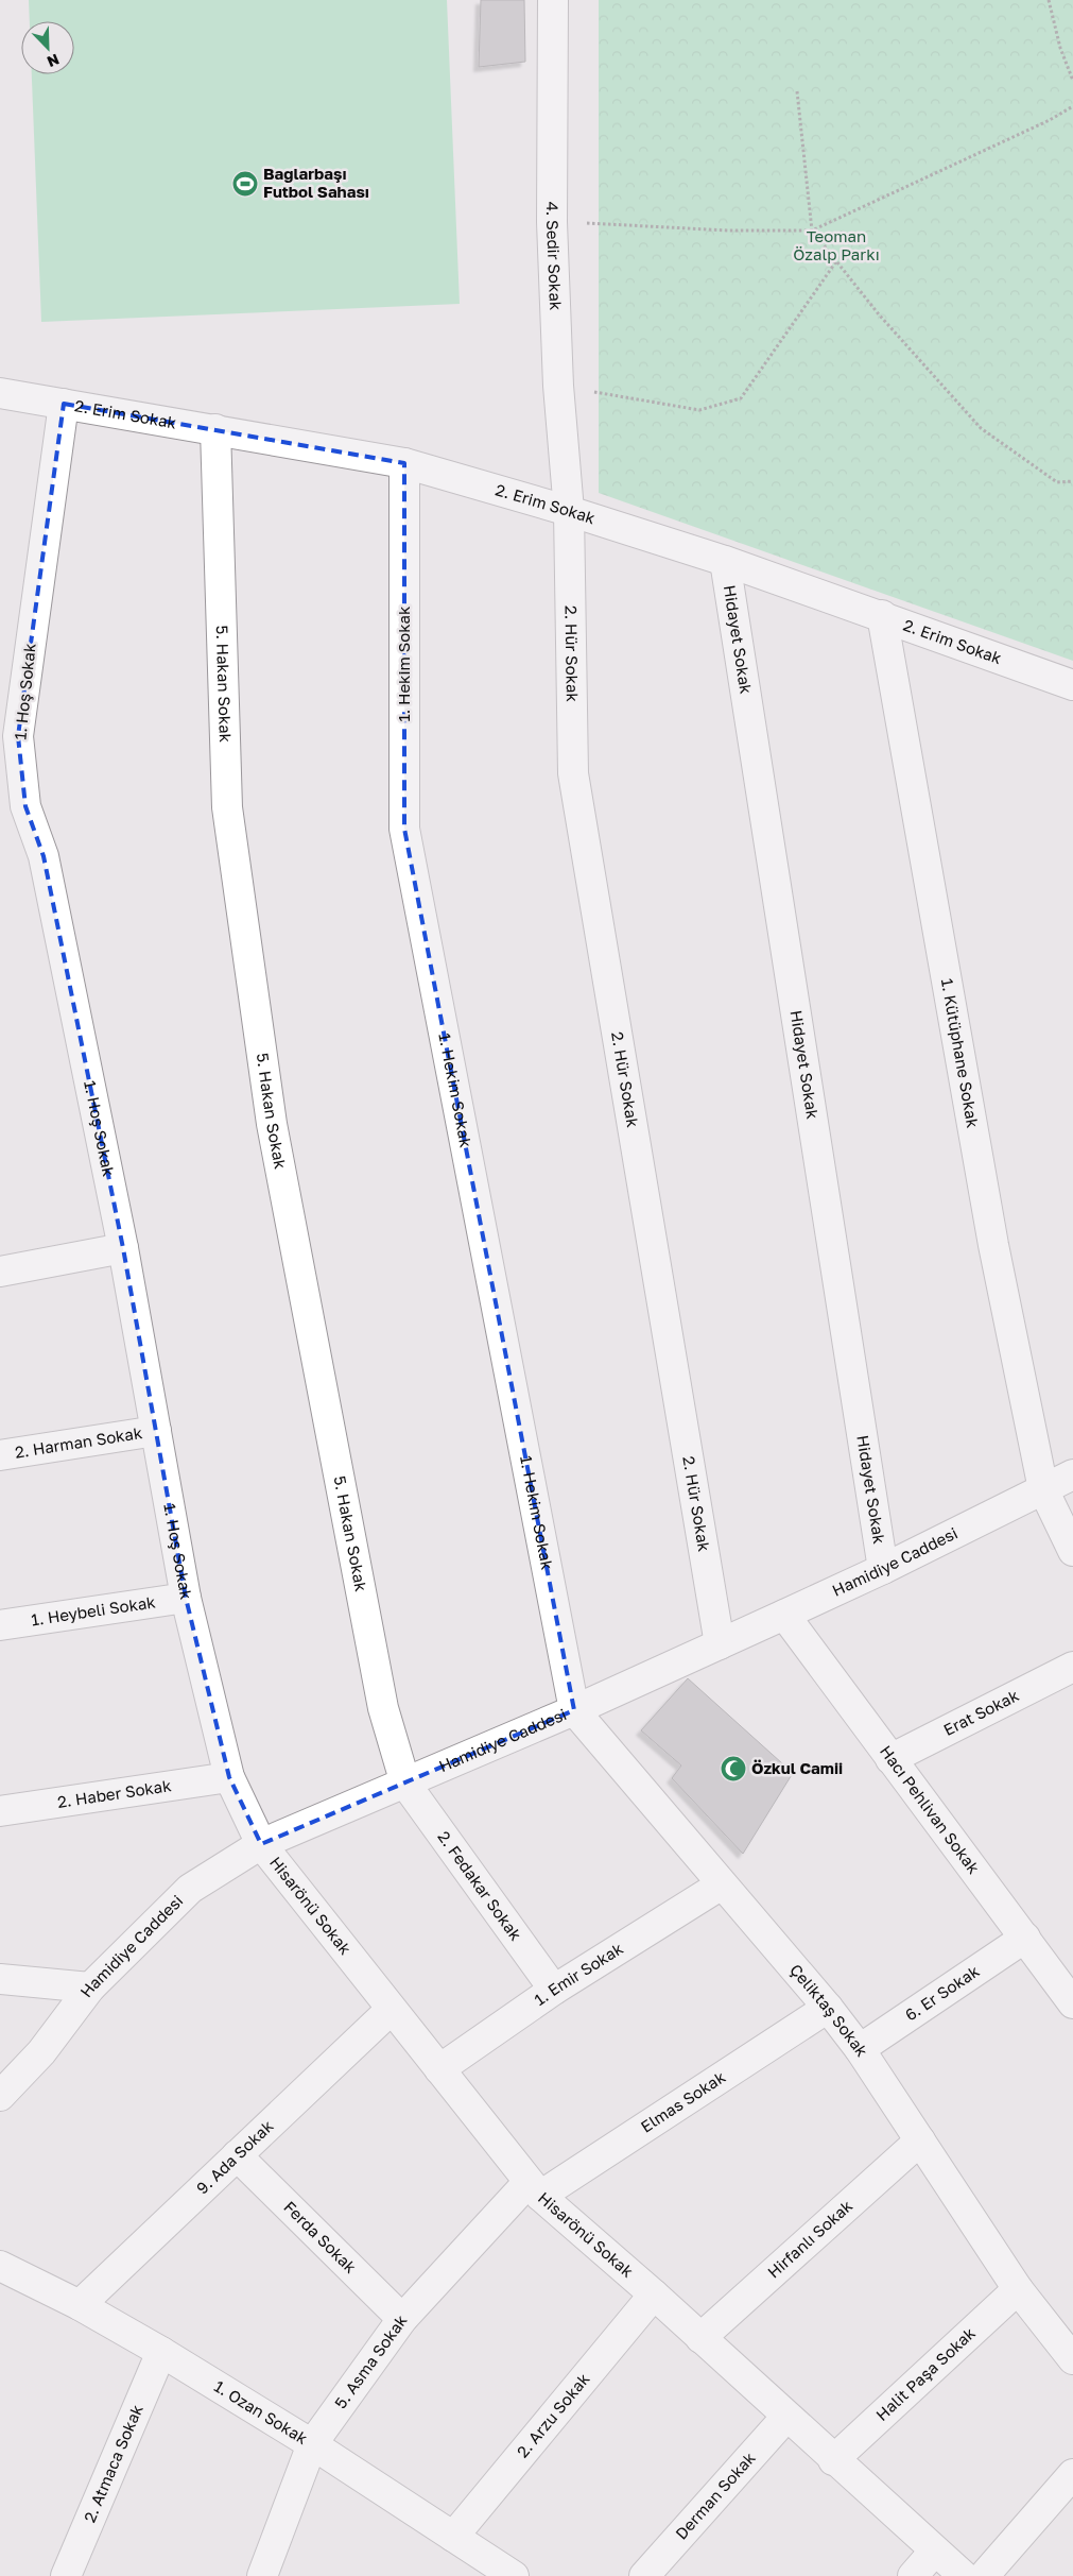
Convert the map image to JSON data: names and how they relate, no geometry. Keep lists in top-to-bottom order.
{
  "streets": {
    "street": [
      "4. Sedir Sokak",
      "2. Erim Sokak",
      "Hidayet Sokak",
      "2. Hür Sokak",
      "1. Hekim Sokak",
      "5. Hakan Sokak",
      "1. Hoş Sokak",
      "1. Kütüphane Sokak",
      "2. Harman Sokak",
      "Hamidiye Caddesi",
      "1. Heybeli Sokak",
      "Erat Sokak",
      "2. Haber Sokak",
      "Hacı Pehlivan Sokak",
      "2. Fedakar Sokak",
      "Hisarönü Sokak",
      "1. Emir Sokak",
      "6. Er Sokak",
      "Çeliktaş Sokak",
      "Elmas Sokak",
      "9. Ada Sokak",
      "Ferda Sokak",
      "Hirfanlı Sokak",
      "5. Asma Sokak",
      "Halit Paşa Sokak",
      "1. Ozan Sokak",
      "2. Arzu Sokak",
      "2. Atmaca Sokak",
      "Derman Sokak"
    ]
  },
  "crossings": [
    ["4. Sedir Sokak", "2. Erim Sokak"],
    ["4. Sedir Sokak", "2. Hür Sokak"],
    ["2. Erim Sokak", "Hidayet Sokak"],
    ["2. Erim Sokak", "2. Hür Sokak"],
    ["2. Erim Sokak", "1. Hekim Sokak"],
    ["2. Erim Sokak", "5. Hakan Sokak"],
    ["2. Erim Sokak", "1. Hoş Sokak"],
    ["2. Erim Sokak", "1. Kütüphane Sokak"],
    ["Hidayet Sokak", "Hamidiye Caddesi"],
    ["2. Hür Sokak", "Hamidiye Caddesi"],
    ["1. Hekim Sokak", "Hamidiye Caddesi"],
    ["1. Hekim Sokak", "Çeliktaş Sokak"],
    ["5. Hakan Sokak", "Hamidiye Caddesi"],
    ["5. Hakan Sokak", "2. Fedakar Sokak"],
    ["1. Hoş Sokak", "2. Harman Sokak"],
    ["1. Hoş Sokak", "Hamidiye Caddesi"],
    ["1. Hoş Sokak", "1. Heybeli Sokak"],
    ["1. Hoş Sokak", "2. Haber Sokak"],
    ["1. Hoş Sokak", "Hisarönü Sokak"],
    ["1. Kütüphane Sokak", "Hamidiye Caddesi"],
    ["Hamidiye Caddesi", "Hacı Pehlivan Sokak"],
    ["Hamidiye Caddesi", "2. Fedakar Sokak"],
    ["Hamidiye Caddesi", "Hisarönü Sokak"],
    ["Hamidiye Caddesi", "Çeliktaş Sokak"],
    ["Erat Sokak", "Hacı Pehlivan Sokak"],
    ["Hacı Pehlivan Sokak", "6. Er Sokak"],
    ["2. Fedakar Sokak", "1. Emir Sokak"],
    ["Hisarönü Sokak", "1. Emir Sokak"],
    ["Hisarönü Sokak", "Elmas Sokak"],
    ["Hisarönü Sokak", "9. Ada Sokak"],
    ["Hisarönü Sokak", "Hirfanlı Sokak"],
    ["Hisarönü Sokak", "5. Asma Sokak"],
    ["Hisarönü Sokak", "Halit Paşa Sokak"],
    ["Hisarönü Sokak", "2. Arzu Sokak"],
    ["Hisarönü Sokak", "Derman Sokak"],
    ["1. Emir Sokak", "Çeliktaş Sokak"],
    ["6. Er Sokak", "Çeliktaş Sokak"],
    ["Çeliktaş Sokak", "Elmas Sokak"],
    ["Çeliktaş Sokak", "Hirfanlı Sokak"],
    ["Çeliktaş Sokak", "Halit Paşa Sokak"],
    ["Elmas Sokak", "5. Asma Sokak"],
    ["9. Ada Sokak", "Ferda Sokak"],
    ["9. Ada Sokak", "1. Ozan Sokak"],
    ["Ferda Sokak", "5. Asma Sokak"],
    ["5. Asma Sokak", "1. Ozan Sokak"],
    ["1. Ozan Sokak", "2. Arzu Sokak"],
    ["1. Ozan Sokak", "2. Atmaca Sokak"]
  ],
  "parks": ["Teoman Özalp Parkı"],
  "places": {
    "sports": ["Bağlarbaşı Futbol Sahası"],
    "mosque": ["Özkul Camii"]
  },
  "north": "bottom right"
}
